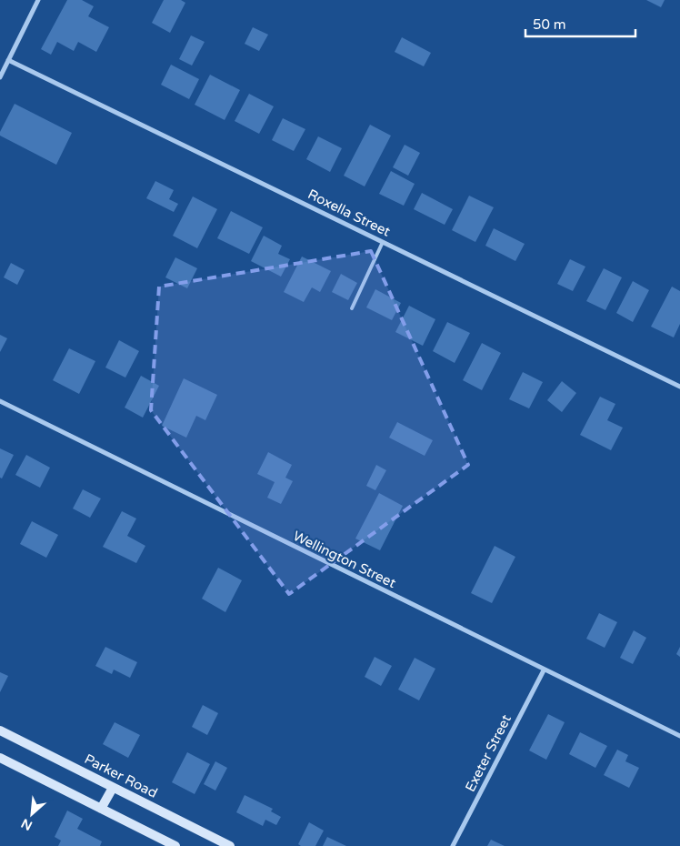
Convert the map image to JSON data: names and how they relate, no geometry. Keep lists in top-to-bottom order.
{
  "streets": {
    "main road": ["Parker Road"],
    "street": ["Roxella Street", "Wellington Street", "Exeter Street"]
  },
  "crossings": [
    ["Wellington Street", "Exeter Street"]
  ],
  "scale_bar": "50 m",
  "north": "bottom left"
}
